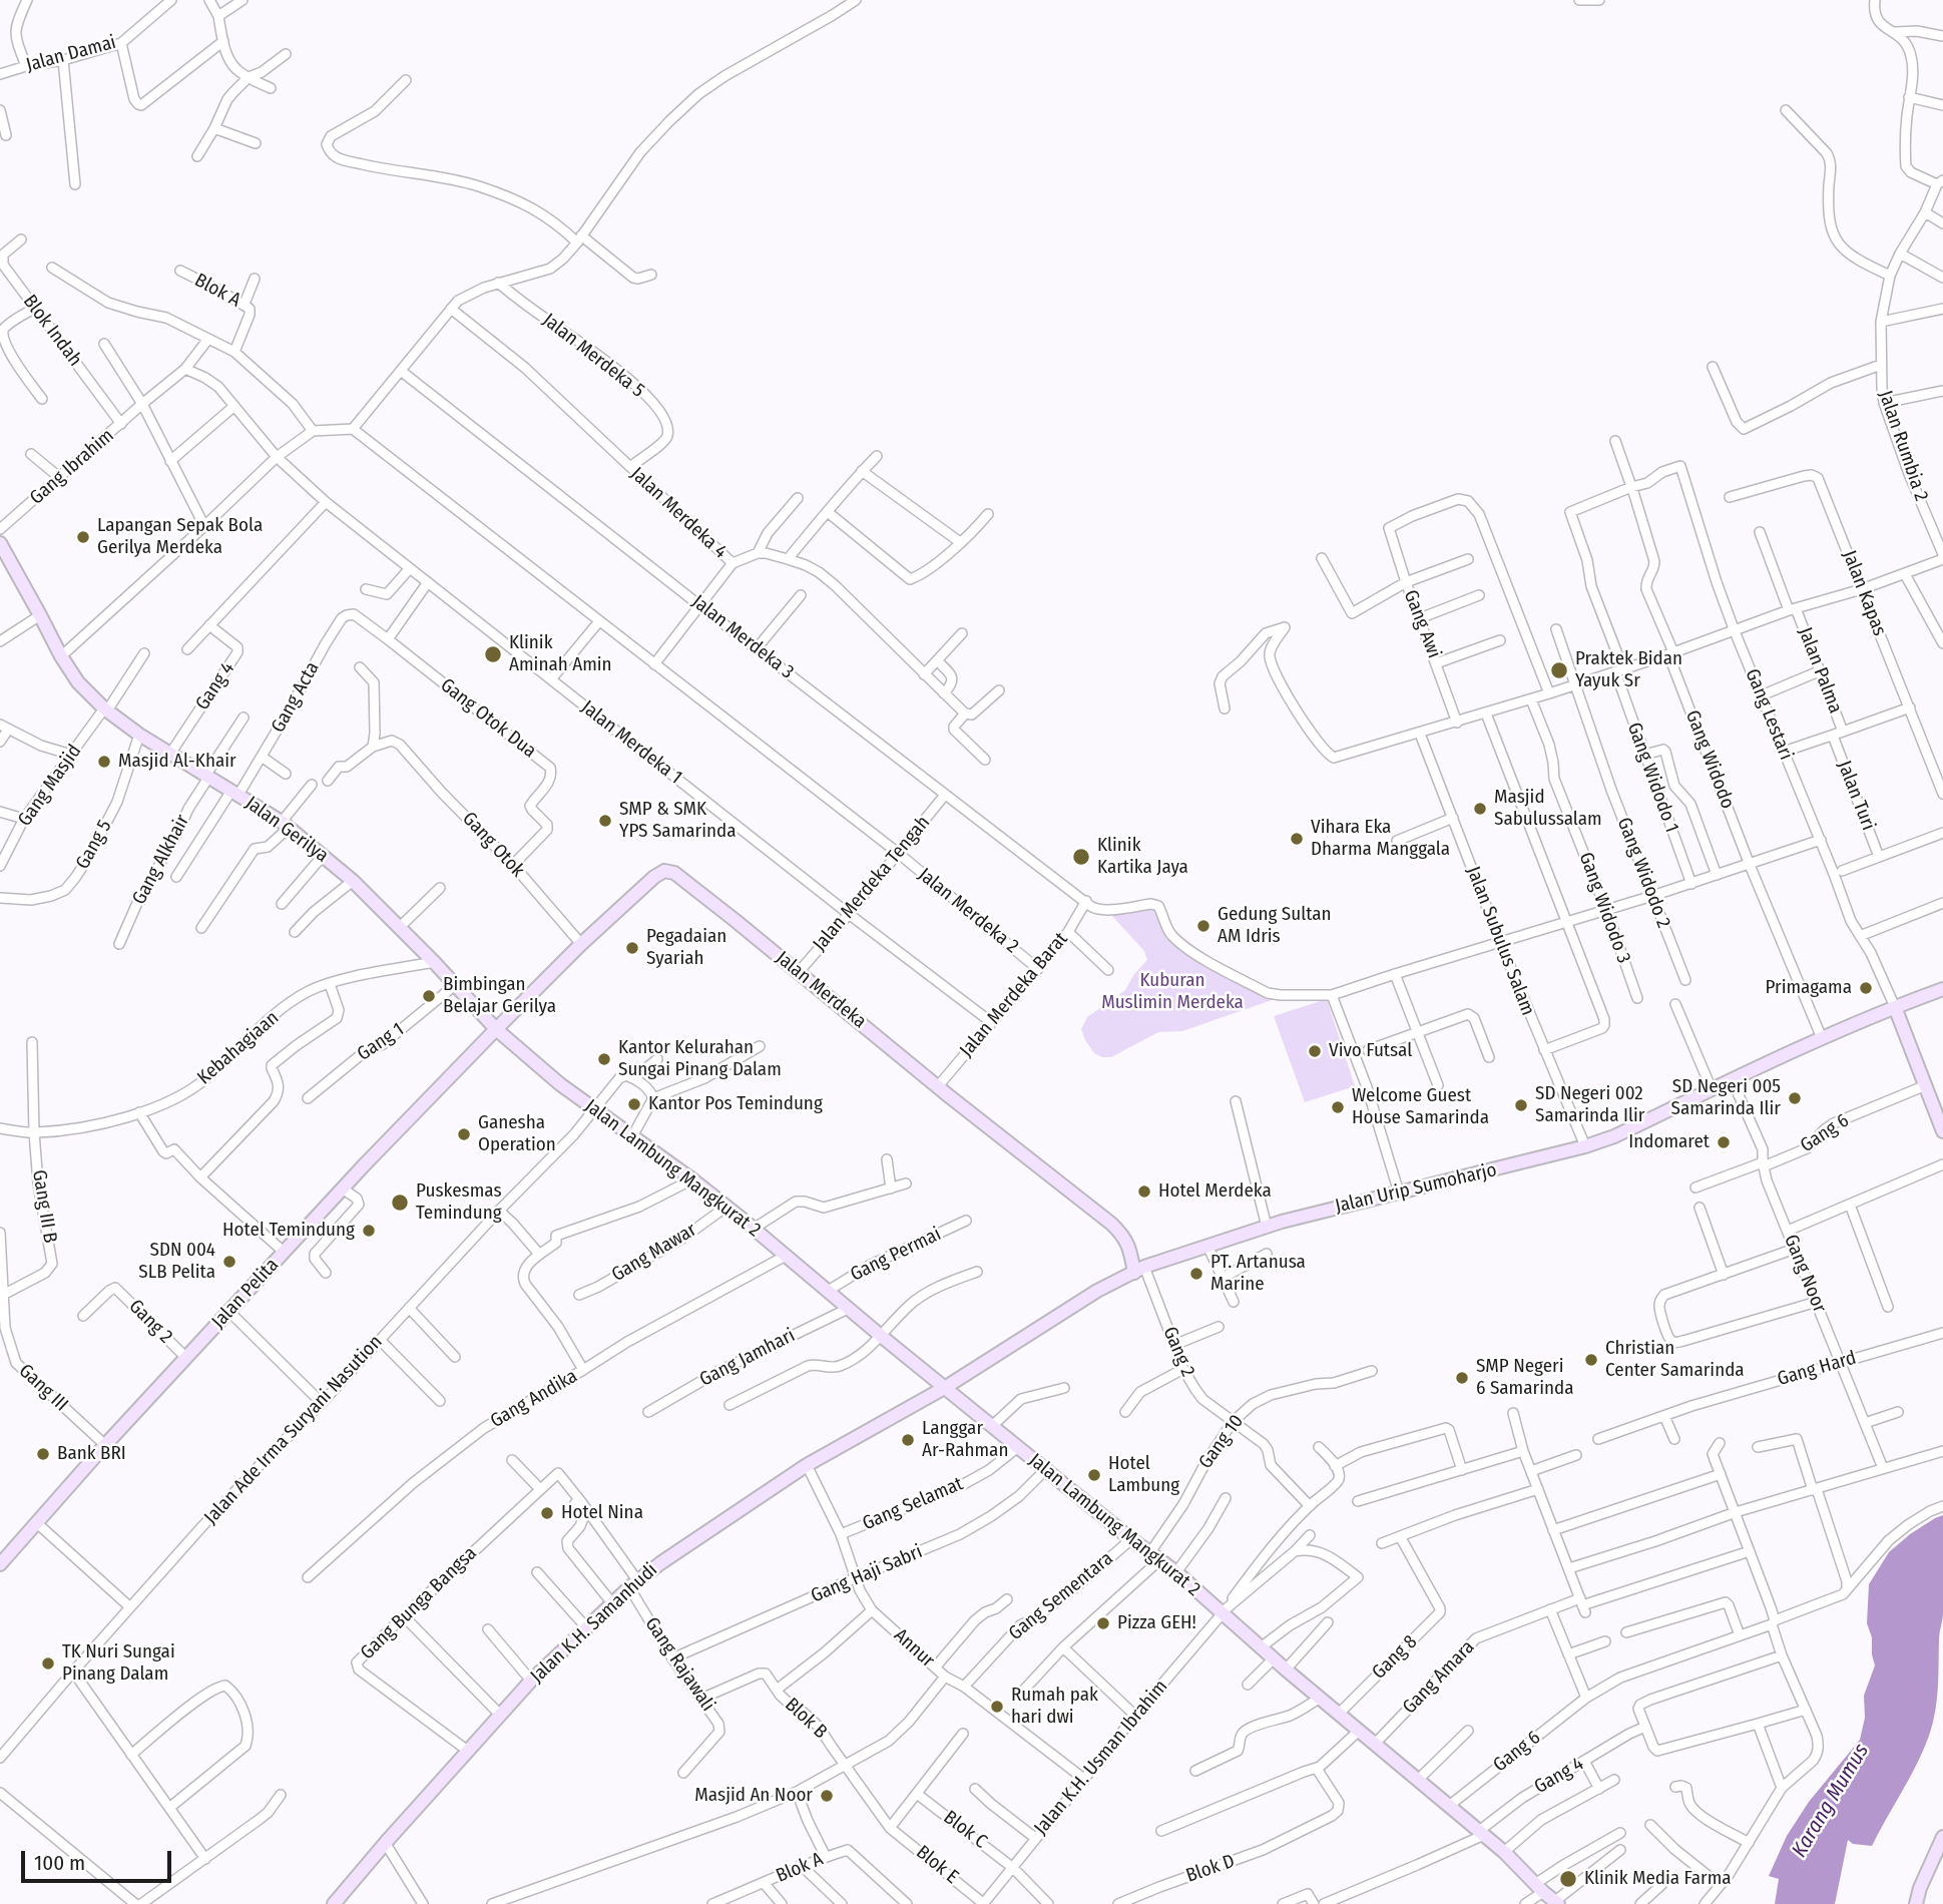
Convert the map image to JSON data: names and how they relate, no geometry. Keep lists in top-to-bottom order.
{
  "streets": {
    "street": [
      "Jalan Damai",
      "Blok A",
      "Blok Indah",
      "Jalan Merdeka 5",
      "Jalan Rumbia 2",
      "Gang Ibrahim",
      "Jalan Merdeka 4",
      "Jalan Kapas",
      "Gang Awi",
      "Jalan Merdeka 3",
      "Jalan Palma",
      "Gang 4",
      "Gang Acta",
      "Gang Lestari",
      "Gang Otok Dua",
      "Jalan Merdeka 1",
      "Gang Widodo",
      "Gang Widodo 1",
      "Gang Masjid",
      "Jalan Turi",
      "Jalan Gerilya",
      "Gang 5",
      "Gang Otok",
      "Gang Alkhair",
      "Gang Widodo 2",
      "Jalan Merdeka Tengah",
      "Gang Widodo 3",
      "Jalan Merdeka 2",
      "Jalan Subulus Salam",
      "Jalan Merdeka",
      "Jalan Merdeka Barat",
      "Gang 1",
      "Kebahagiaan",
      "Gang 6",
      "Jalan Lambung Mangkurat 2",
      "Jalan Urip Sumoharjo",
      "Gang III B",
      "Gang Mawar",
      "Gang Permai",
      "Gang Noor",
      "Jalan Pelita",
      "Gang 2",
      "Gang Jamhari",
      "Gang Hard",
      "Gang III",
      "Gang Andika",
      "Jalan Ade Irma Suryani Nasution",
      "Gang 10",
      "Gang Selamat",
      "Gang Haji Sabri",
      "Gang Sementara",
      "Gang Bunga Bangsa",
      "Jalan K.H. Samanhudi",
      "Annur",
      "Gang 8",
      "Gang Rajawali",
      "Gang Amara",
      "Blok B",
      "Jalan K.H. Usman Ibrahim",
      "Blok C",
      "Blok E",
      "Blok D"
    ]
  },
  "crossings": [
    ["Blok Indah", "Gang Ibrahim"],
    ["Jalan Merdeka 5", "Jalan Merdeka 4"],
    ["Gang Ibrahim", "Jalan Merdeka 1"],
    ["Jalan Merdeka 3", "Jalan Merdeka Tengah"],
    ["Jalan Merdeka 3", "Jalan Merdeka Barat"],
    ["Gang 4", "Jalan Gerilya"],
    ["Gang 4", "Jalan Lambung Mangkurat 2"],
    ["Gang Acta", "Gang Otok Dua"],
    ["Gang Acta", "Jalan Gerilya"],
    ["Gang Lestari", "Gang Widodo"],
    ["Gang Lestari", "Gang Widodo 1"],
    ["Gang Lestari", "Jalan Urip Sumoharjo"],
    ["Gang Otok Dua", "Gang Otok"],
    ["Jalan Merdeka 1", "Jalan Merdeka Tengah"],
    ["Jalan Merdeka 1", "Jalan Merdeka Barat"],
    ["Gang Widodo", "Gang Widodo 1"],
    ["Gang Masjid", "Jalan Gerilya"],
    ["Jalan Gerilya", "Gang 5"],
    ["Jalan Gerilya", "Gang Alkhair"],
    ["Jalan Gerilya", "Jalan Merdeka"],
    ["Jalan Gerilya", "Gang 1"],
    ["Jalan Gerilya", "Kebahagiaan"],
    ["Jalan Gerilya", "Jalan Lambung Mangkurat 2"],
    ["Jalan Gerilya", "Jalan Pelita"],
    ["Gang Otok", "Jalan Merdeka"],
    ["Jalan Merdeka Tengah", "Jalan Merdeka 2"],
    ["Jalan Merdeka Tengah", "Jalan Merdeka"],
    ["Jalan Merdeka 2", "Jalan Merdeka Barat"],
    ["Jalan Subulus Salam", "Jalan Urip Sumoharjo"],
    ["Jalan Merdeka", "Jalan Merdeka Barat"],
    ["Jalan Merdeka", "Jalan Lambung Mangkurat 2"],
    ["Jalan Merdeka", "Jalan Urip Sumoharjo"],
    ["Jalan Merdeka", "Jalan Pelita"],
    ["Jalan Merdeka", "Gang 2"],
    ["Kebahagiaan", "Gang III B"],
    ["Gang 6", "Jalan Lambung Mangkurat 2"],
    ["Gang 6", "Gang Noor"],
    ["Jalan Lambung Mangkurat 2", "Jalan Urip Sumoharjo"],
    ["Jalan Lambung Mangkurat 2", "Gang Mawar"],
    ["Jalan Lambung Mangkurat 2", "Gang Permai"],
    ["Jalan Lambung Mangkurat 2", "Jalan Pelita"],
    ["Jalan Lambung Mangkurat 2", "Gang Jamhari"],
    ["Jalan Lambung Mangkurat 2", "Gang Andika"],
    ["Jalan Lambung Mangkurat 2", "Jalan Ade Irma Suryani Nasution"],
    ["Jalan Lambung Mangkurat 2", "Gang 10"],
    ["Jalan Lambung Mangkurat 2", "Gang Selamat"],
    ["Jalan Lambung Mangkurat 2", "Gang Haji Sabri"],
    ["Jalan Lambung Mangkurat 2", "Gang Sementara"],
    ["Jalan Lambung Mangkurat 2", "Jalan K.H. Samanhudi"],
    ["Jalan Lambung Mangkurat 2", "Gang 8"],
    ["Jalan Lambung Mangkurat 2", "Gang Amara"],
    ["Jalan Lambung Mangkurat 2", "Jalan K.H. Usman Ibrahim"],
    ["Jalan Urip Sumoharjo", "Gang Noor"],
    ["Jalan Urip Sumoharjo", "Gang 2"],
    ["Jalan Urip Sumoharjo", "Jalan K.H. Samanhudi"],
    ["Gang III B", "Gang III"],
    ["Gang Noor", "Gang Hard"],
    ["Jalan Pelita", "Gang 2"],
    ["Jalan Pelita", "Gang III"],
    ["Gang 2", "Gang 10"],
    ["Gang Selamat", "Annur"],
    ["Gang Haji Sabri", "Annur"],
    ["Gang Haji Sabri", "Gang Rajawali"],
    ["Gang Sementara", "Annur"],
    ["Gang Bunga Bangsa", "Jalan K.H. Samanhudi"],
    ["Gang Bunga Bangsa", "Gang Rajawali"],
    ["Jalan K.H. Samanhudi", "Annur"],
    ["Jalan K.H. Samanhudi", "Gang Rajawali"],
    ["Annur", "Jalan K.H. Usman Ibrahim"],
    ["Gang Rajawali", "Blok B"],
    ["Blok B", "Blok E"],
    ["Jalan K.H. Usman Ibrahim", "Blok C"],
    ["Jalan K.H. Usman Ibrahim", "Blok E"]
  ],
  "water": ["Karang Mumus"],
  "parks": ["Kuburan Muslimin Merdeka"],
  "places": [
    "Lapangan Sepak Bola Gerilya Merdeka",
    "Klinik Aminah Amin",
    "Praktek Bidan Yayuk Sr",
    "Masjid Al-Khair",
    "Masjid Sabulussalam",
    "SMP & SMK YPS Samarinda",
    "Vihara Eka Dharma Manggala",
    "Klinik Kartika Jaya",
    "Gedung Sultan AM Idris",
    "Pegadaian Syariah",
    "Primagama",
    "Bimbingan Belajar Gerilya",
    "Vivo Futsal",
    "Kantor Kelurahan Sungai Pinang Dalam",
    "SD Negeri 005 Samarinda Ilir",
    "Kantor Pos Temindung",
    "SD Negeri 002 Samarinda Ilir",
    "Welcome Guest House Samarinda",
    "Ganesha Operation",
    "Indomaret",
    "Hotel Merdeka",
    "Puskesmas Temindung",
    "Hotel Temindung",
    "SDN 004 SLB Pelita",
    "PT. Artanusa Marine",
    "Christian Center Samarinda",
    "SMP Negeri 6 Samarinda",
    "Langgar Ar-Rahman",
    "Bank BRI",
    "Hotel Lambung",
    "Hotel Nina",
    "Pizza GEH!",
    "TK Nuri Sungai Pinang Dalam",
    "Rumah pak hari dwi",
    "Masjid An Noor",
    "Klinik Media Farma"
  ],
  "scale_bar": "100 m"
}
